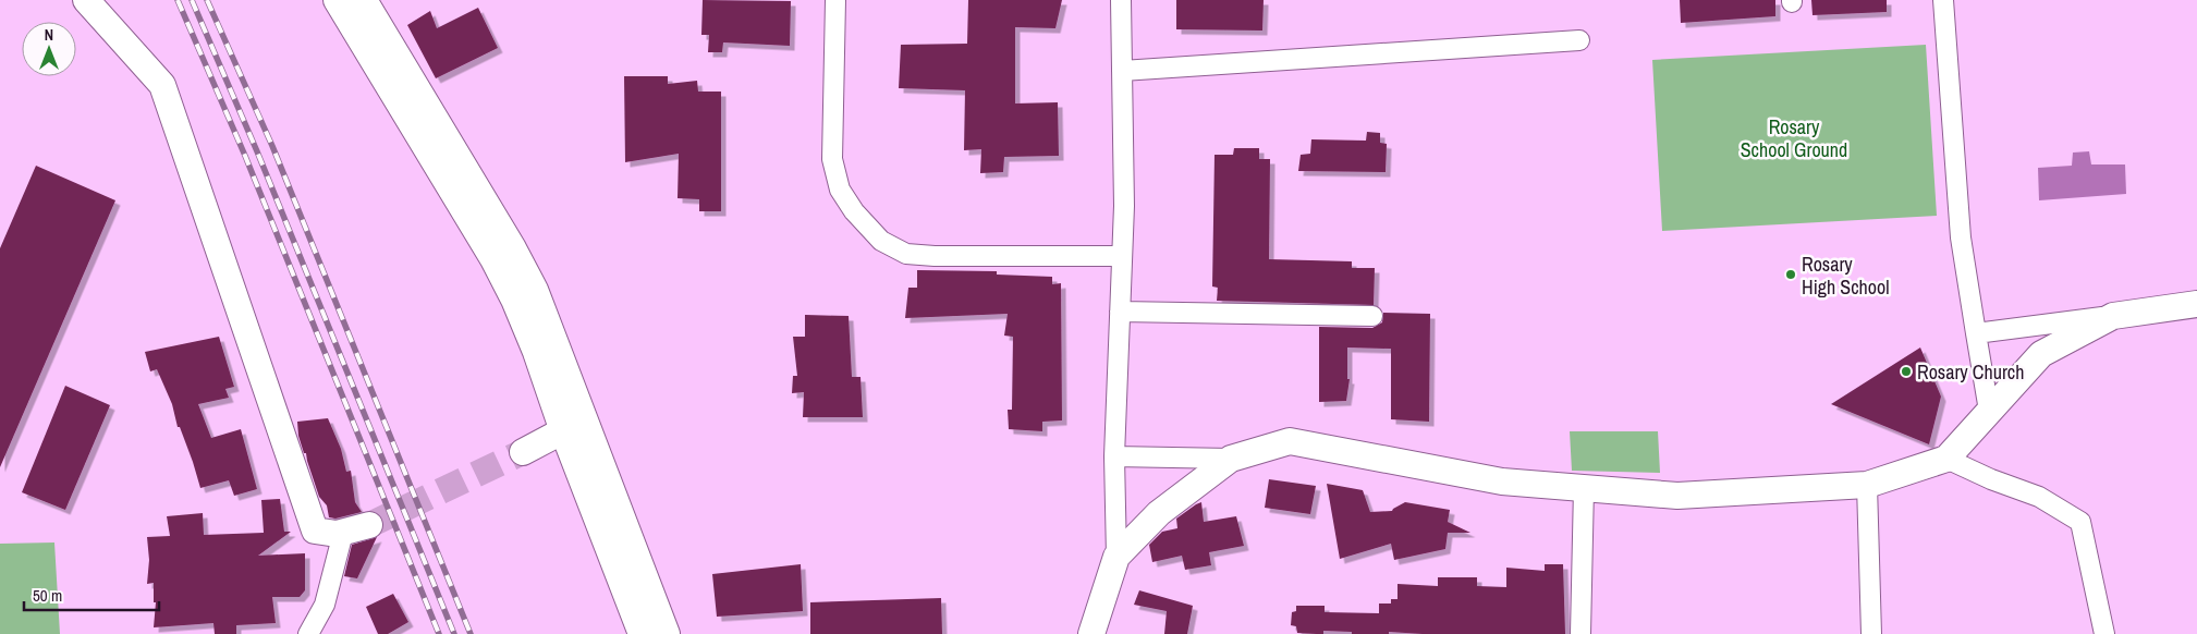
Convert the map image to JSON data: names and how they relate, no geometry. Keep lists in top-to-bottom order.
{
  "parks": ["Rosary School Ground"],
  "places": ["Rosary High School", "Rosary Church"],
  "scale_bar": "50 m",
  "north": "top"
}
